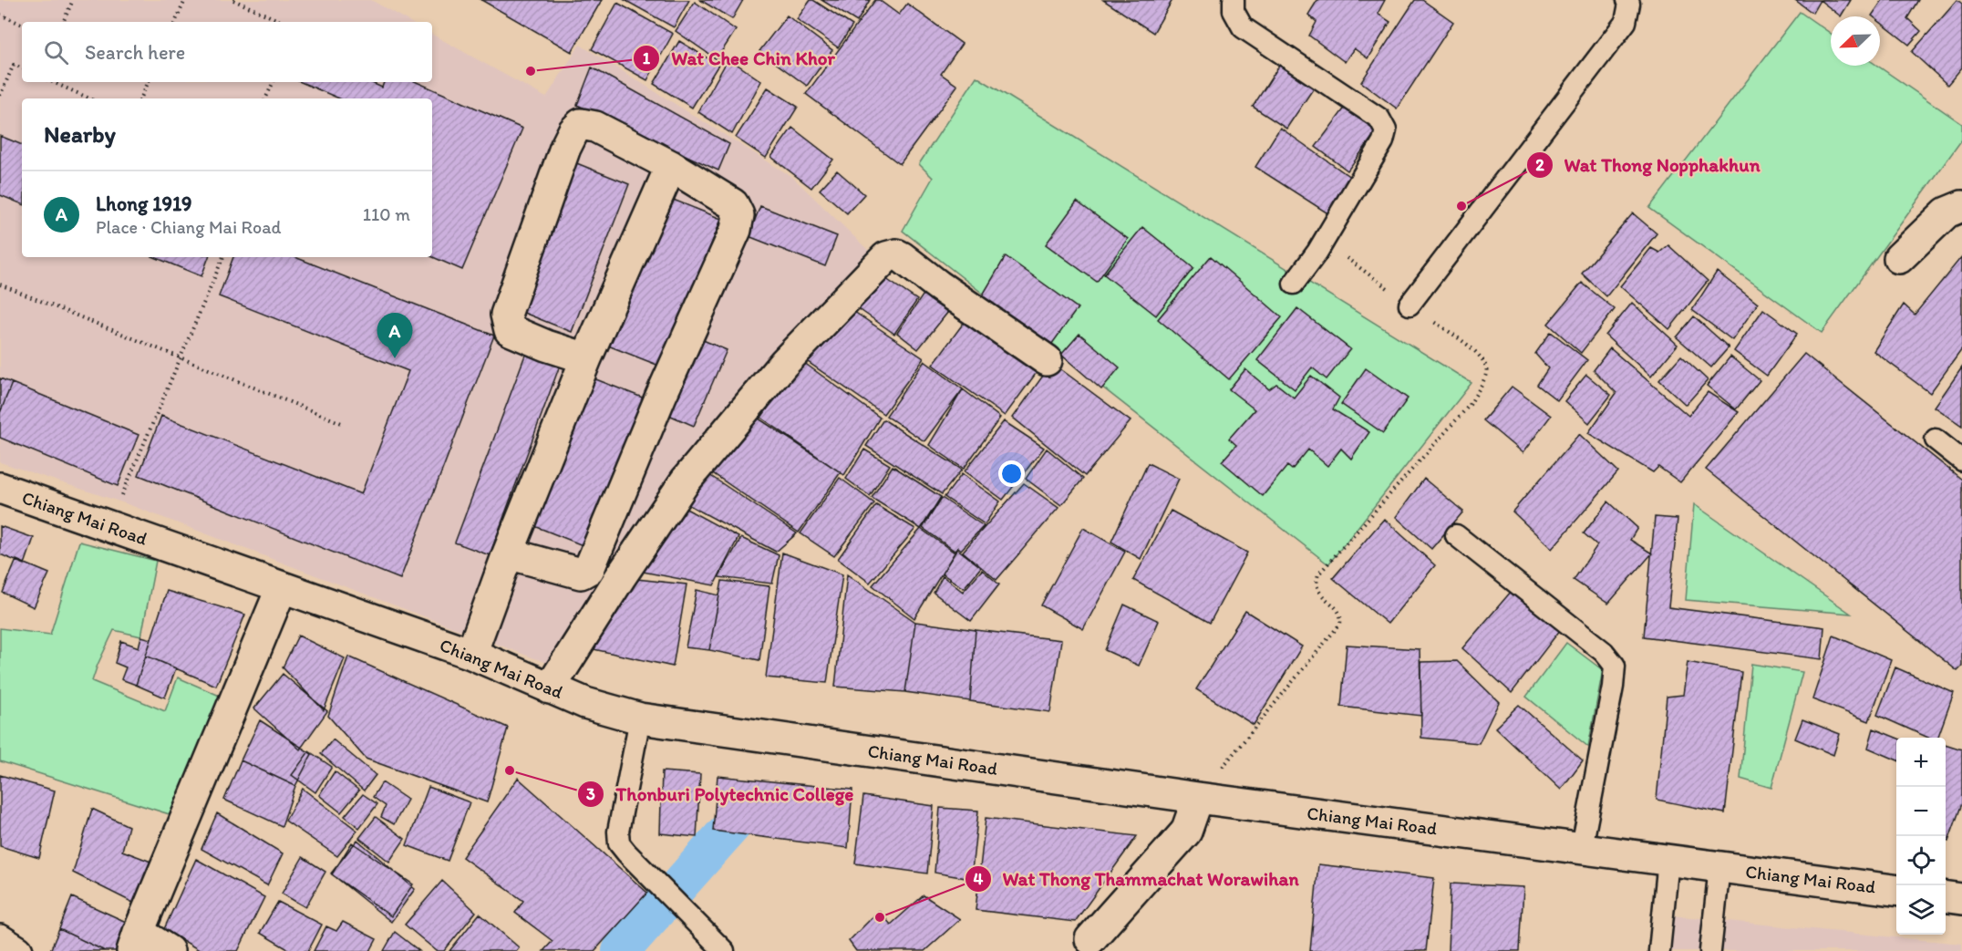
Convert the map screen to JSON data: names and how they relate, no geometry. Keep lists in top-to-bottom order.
{
  "streets": {
    "street": ["Chiang Mai Road"]
  },
  "places": [
    "Wat Chee Chin Khor",
    "Wat Thong Nopphakhun",
    "Thonburi Polytechnic College",
    "Wat Thong Thammachat Worawihan"
  ],
  "north": "bottom left",
  "page": {
    "search": "Search here",
    "heading": "Nearby",
    "list": [
      {
        "mark": "A",
        "name": "Lhong 1919",
        "note": "Place · Chiang Mai Road",
        "value": "110 m"
      }
    ],
    "pins": "A",
    "map_buttons": ["+", "−"]
  }
}
